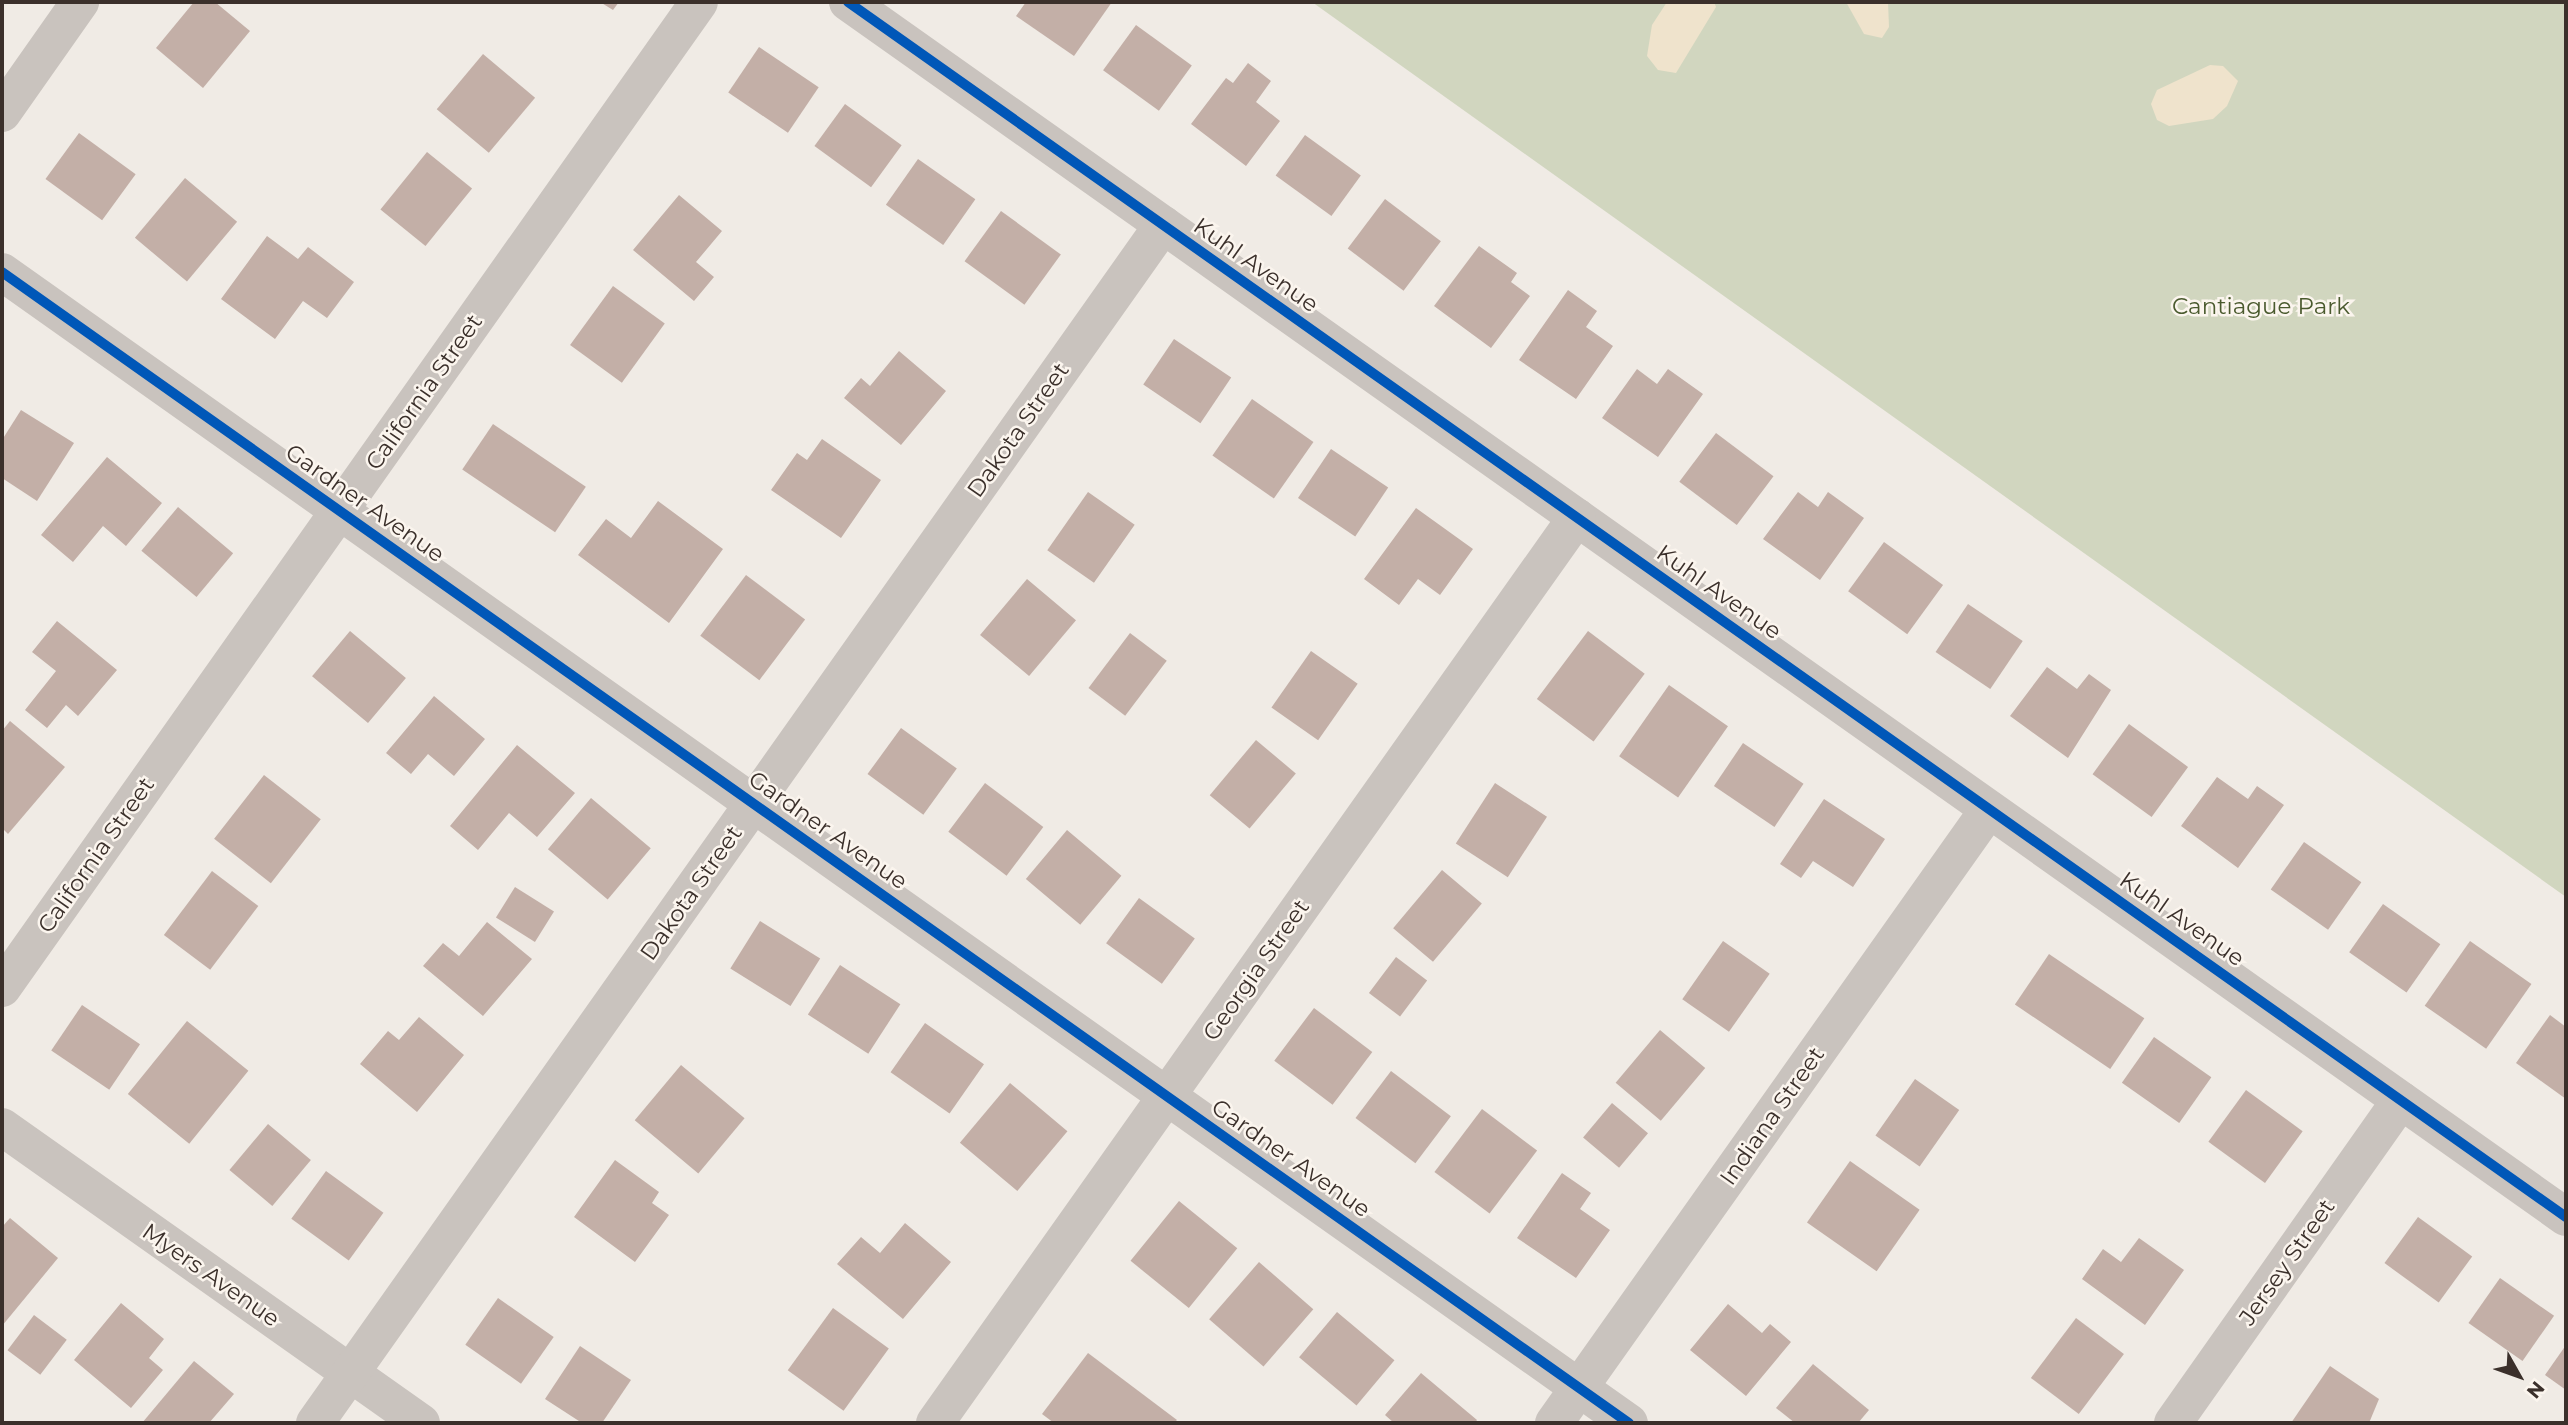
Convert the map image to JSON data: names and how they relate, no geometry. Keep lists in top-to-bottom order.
{
  "streets": {
    "street": [
      "Kuhl Avenue",
      "California Street",
      "Dakota Street",
      "Gardner Avenue",
      "Georgia Street",
      "Indiana Street",
      "Jersey Street",
      "Myers Avenue"
    ]
  },
  "crossings": [
    ["Kuhl Avenue", "Dakota Street"],
    ["Kuhl Avenue", "Georgia Street"],
    ["Kuhl Avenue", "Indiana Street"],
    ["Kuhl Avenue", "Jersey Street"],
    ["California Street", "Gardner Avenue"],
    ["Dakota Street", "Gardner Avenue"],
    ["Dakota Street", "Myers Avenue"],
    ["Gardner Avenue", "Georgia Street"],
    ["Gardner Avenue", "Indiana Street"]
  ],
  "parks": ["Cantiague Park"],
  "north": "bottom right"
}
